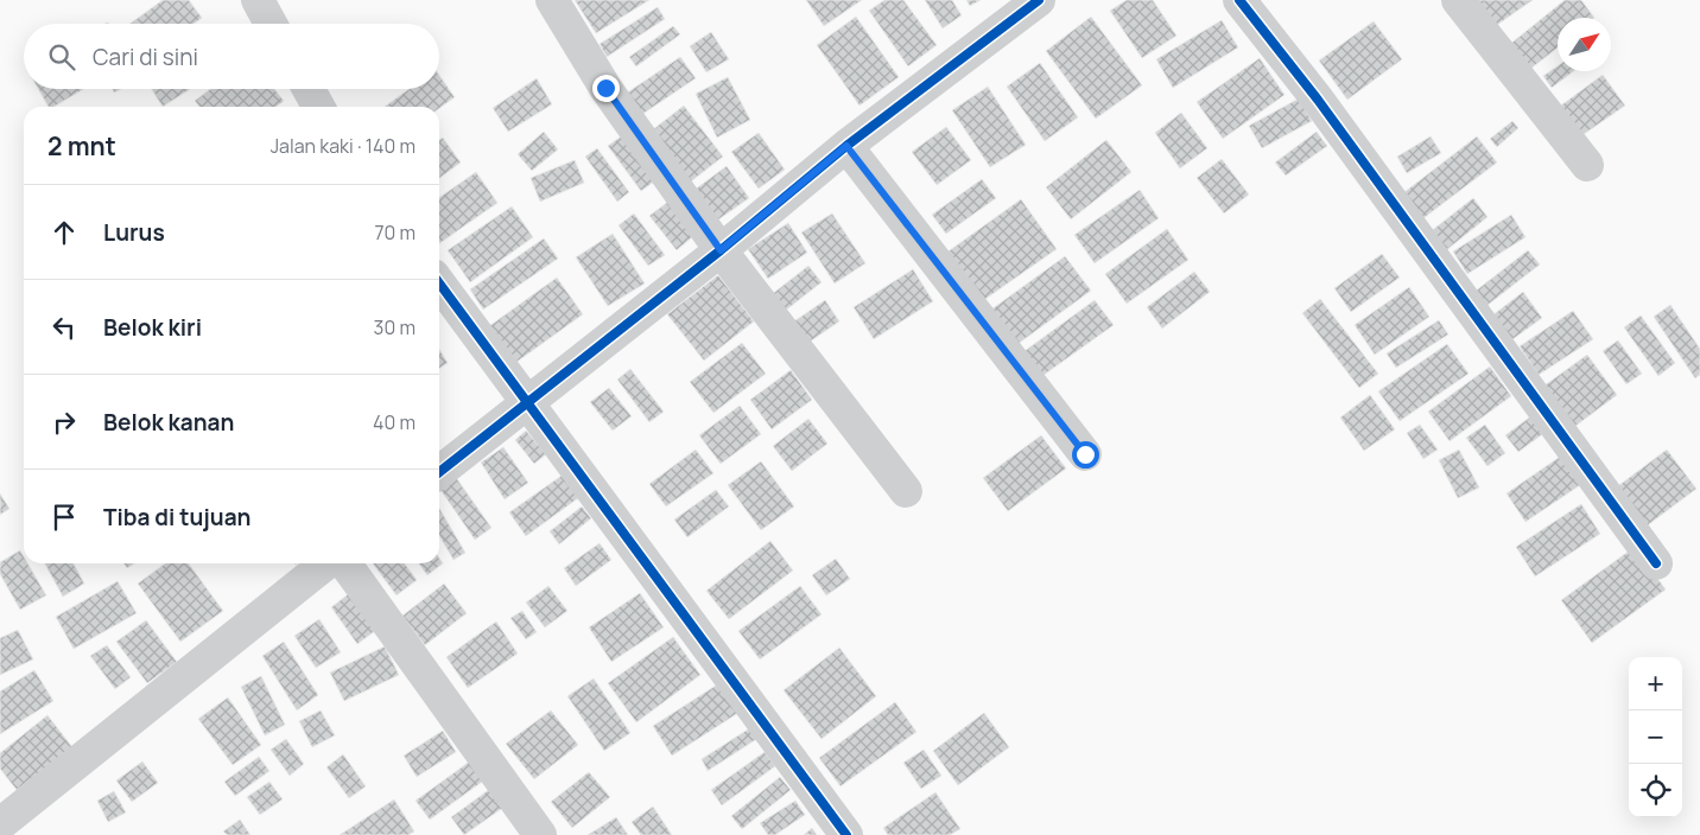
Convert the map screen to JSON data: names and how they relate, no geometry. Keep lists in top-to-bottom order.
{
  "north": "top right",
  "page": {
    "search": "Cari di sini",
    "heading": ["2 mnt", "Jalan kaki · 140 m"],
    "list": [
      ["Lurus", "70 m"],
      ["Belok kiri", "30 m"],
      ["Belok kanan", "40 m"],
      "Tiba di tujuan"
    ],
    "map_buttons": ["+", "−"]
  }
}
